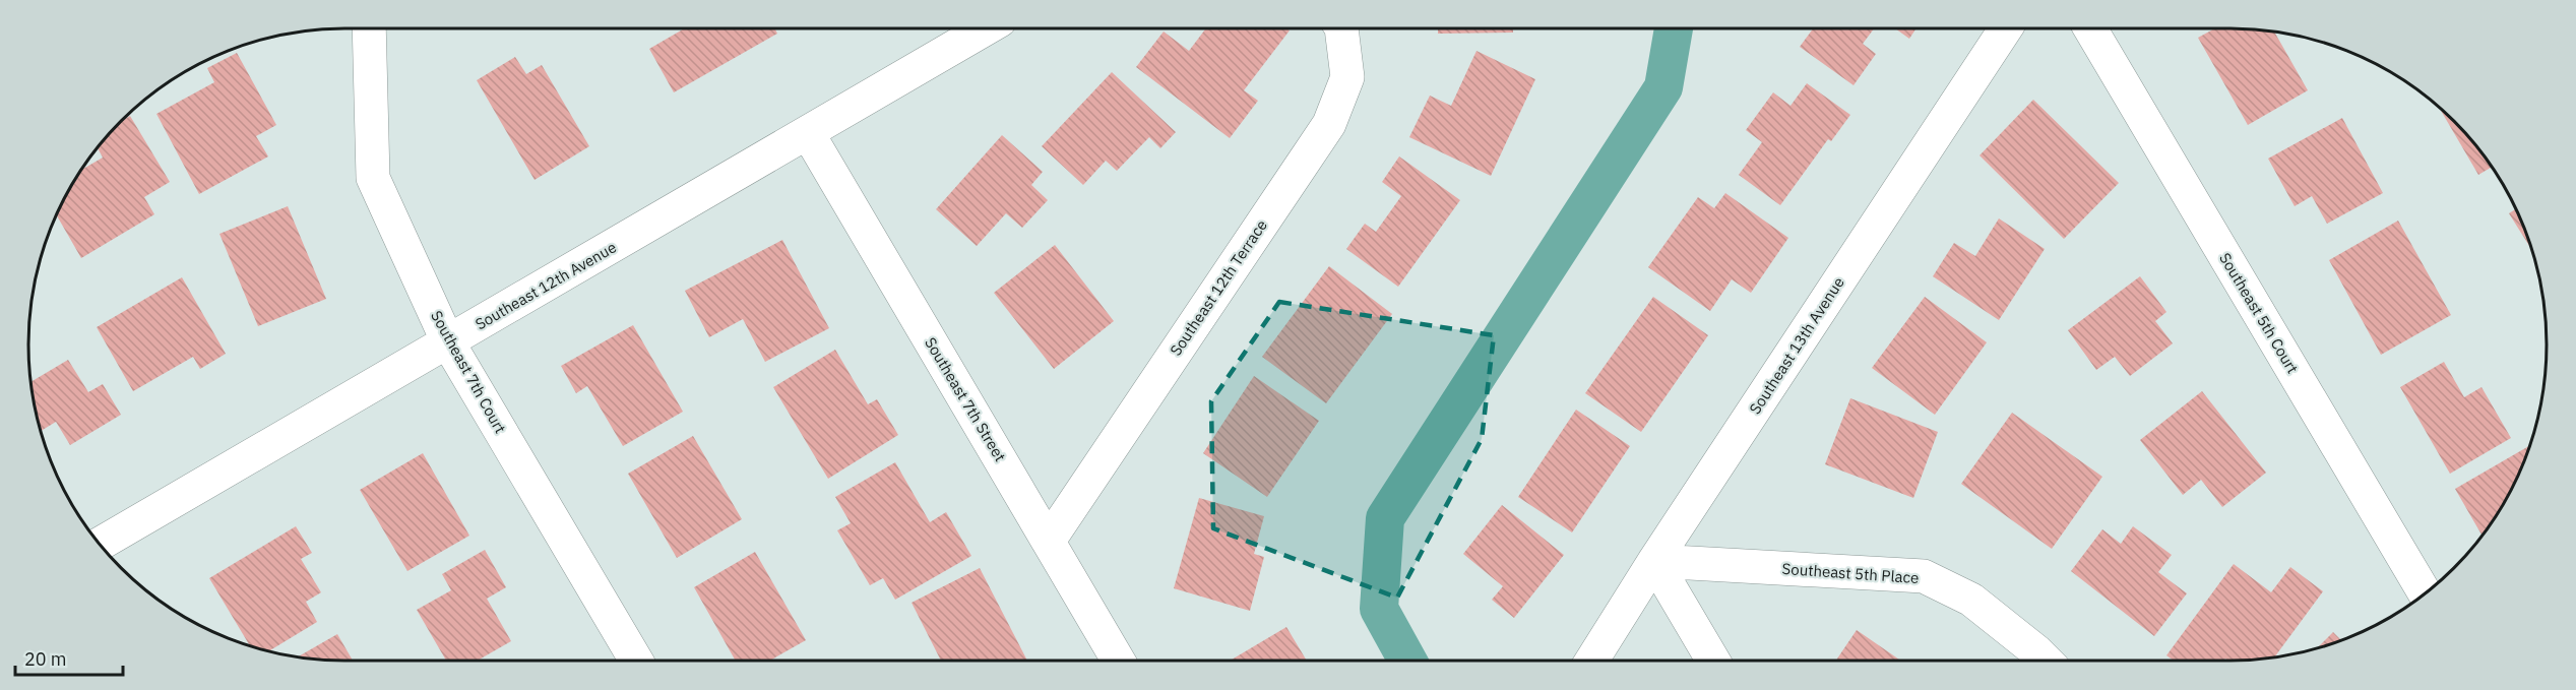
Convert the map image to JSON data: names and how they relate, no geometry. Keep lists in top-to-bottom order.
{
  "streets": {
    "street": [
      "Southeast 12th Avenue",
      "Southeast 12th Terrace",
      "Southeast 5th Court",
      "Southeast 13th Avenue",
      "Southeast 7th Court",
      "Southeast 7th Street",
      "Southeast 5th Place"
    ]
  },
  "crossings": [
    ["Southeast 12th Avenue", "Southeast 7th Court"],
    ["Southeast 12th Avenue", "Southeast 7th Street"],
    ["Southeast 12th Terrace", "Southeast 7th Street"],
    ["Southeast 13th Avenue", "Southeast 5th Place"]
  ],
  "scale_bar": "20 m"
}
